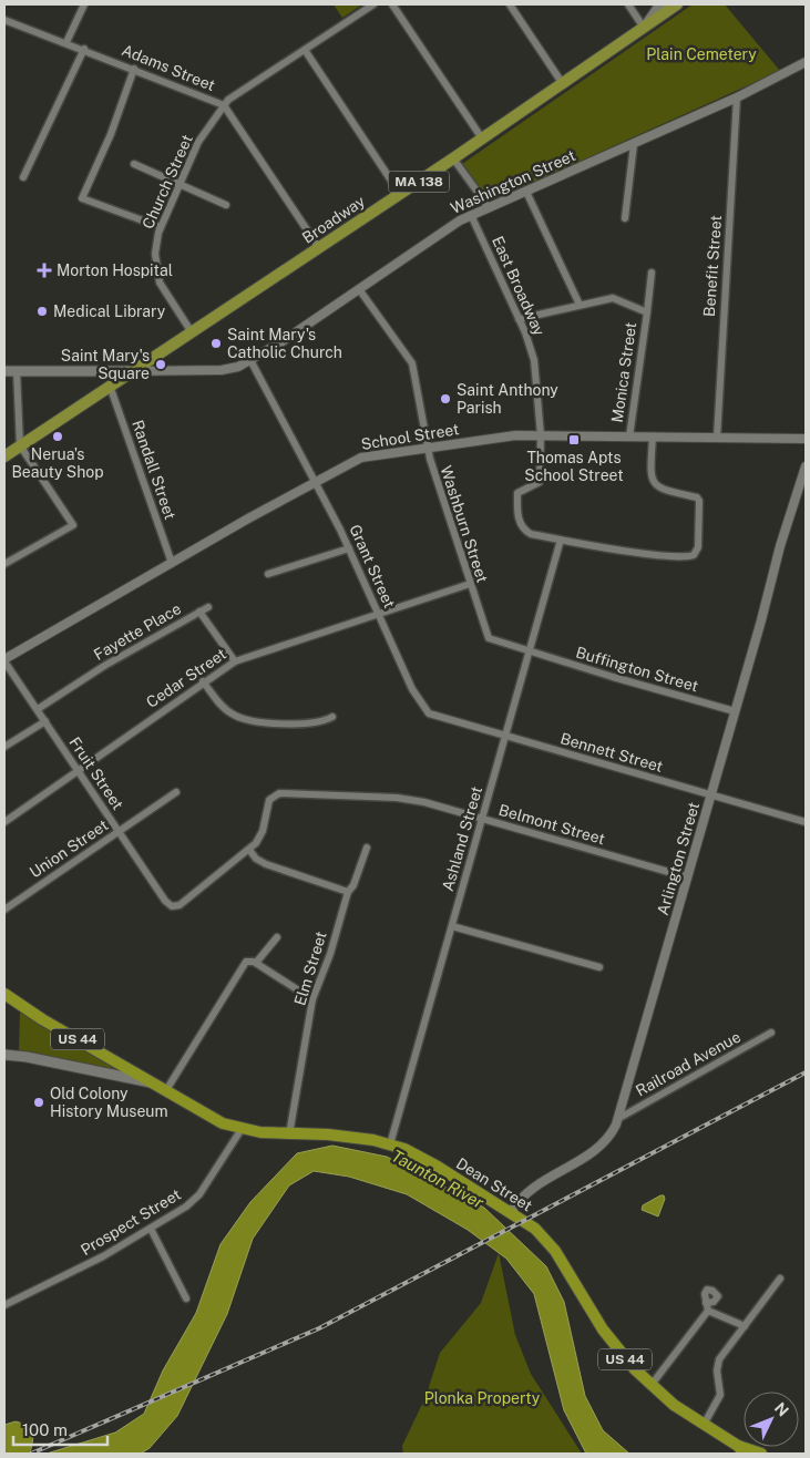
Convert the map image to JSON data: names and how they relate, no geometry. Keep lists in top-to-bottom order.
{
  "streets": {
    "highway": ["US 44", "Dean Street"],
    "main road": ["MA 138", "Broadway"],
    "street": [
      "Adams Street",
      "Church Street",
      "Washington Street",
      "Benefit Street",
      "East Broadway",
      "Monica Street",
      "School Street",
      "Randall Street",
      "Washburn Street",
      "Grant Street",
      "Fayette Place",
      "Buffington Street",
      "Cedar Street",
      "Bennett Street",
      "Fruit Street",
      "Belmont Street",
      "Ashland Street",
      "Union Street",
      "Arlington Street",
      "Elm Street",
      "Railroad Avenue",
      "Prospect Street"
    ]
  },
  "crossings": [
    ["Adams Street", "Church Street"],
    ["Adams Street", "Broadway"],
    ["Church Street", "Broadway"],
    ["Washington Street", "Benefit Street"],
    ["Washington Street", "East Broadway"],
    ["Washington Street", "Washburn Street"],
    ["Washington Street", "Grant Street"],
    ["Broadway", "Randall Street"],
    ["Benefit Street", "School Street"],
    ["East Broadway", "Monica Street"],
    ["East Broadway", "School Street"],
    ["Monica Street", "School Street"],
    ["School Street", "Randall Street"],
    ["School Street", "Washburn Street"],
    ["School Street", "Grant Street"],
    ["School Street", "Fruit Street"],
    ["Washburn Street", "Buffington Street"],
    ["Washburn Street", "Cedar Street"],
    ["Washburn Street", "Ashland Street"],
    ["Grant Street", "Cedar Street"],
    ["Grant Street", "Bennett Street"],
    ["Grant Street", "Ashland Street"],
    ["Fayette Place", "Cedar Street"],
    ["Fayette Place", "Fruit Street"],
    ["Buffington Street", "Ashland Street"],
    ["Buffington Street", "Arlington Street"],
    ["Cedar Street", "Fruit Street"],
    ["Bennett Street", "Ashland Street"],
    ["Bennett Street", "Arlington Street"],
    ["Fruit Street", "Belmont Street"],
    ["Fruit Street", "Union Street"],
    ["Belmont Street", "Ashland Street"],
    ["Belmont Street", "Arlington Street"],
    ["Ashland Street", "Dean Street"],
    ["Arlington Street", "Railroad Avenue"],
    ["Arlington Street", "Dean Street"],
    ["Elm Street", "Dean Street"],
    ["US 44", "Dean Street"],
    ["Dean Street", "Prospect Street"]
  ],
  "water": ["Taunton River"],
  "parks": ["Plain Cemetery", "Plonka Property"],
  "places": {
    "health": ["Morton Hospital"],
    "other": [
      "Medical Library",
      "Saint Mary's Catholic Church",
      "Saint Mary's Square",
      "Saint Anthony Parish",
      "Nerua's Beauty Shop",
      "Old Colony History Museum"
    ],
    "transit": ["Thomas Apts School Street"]
  },
  "scale_bar": "100 m",
  "north": "top right"
}
